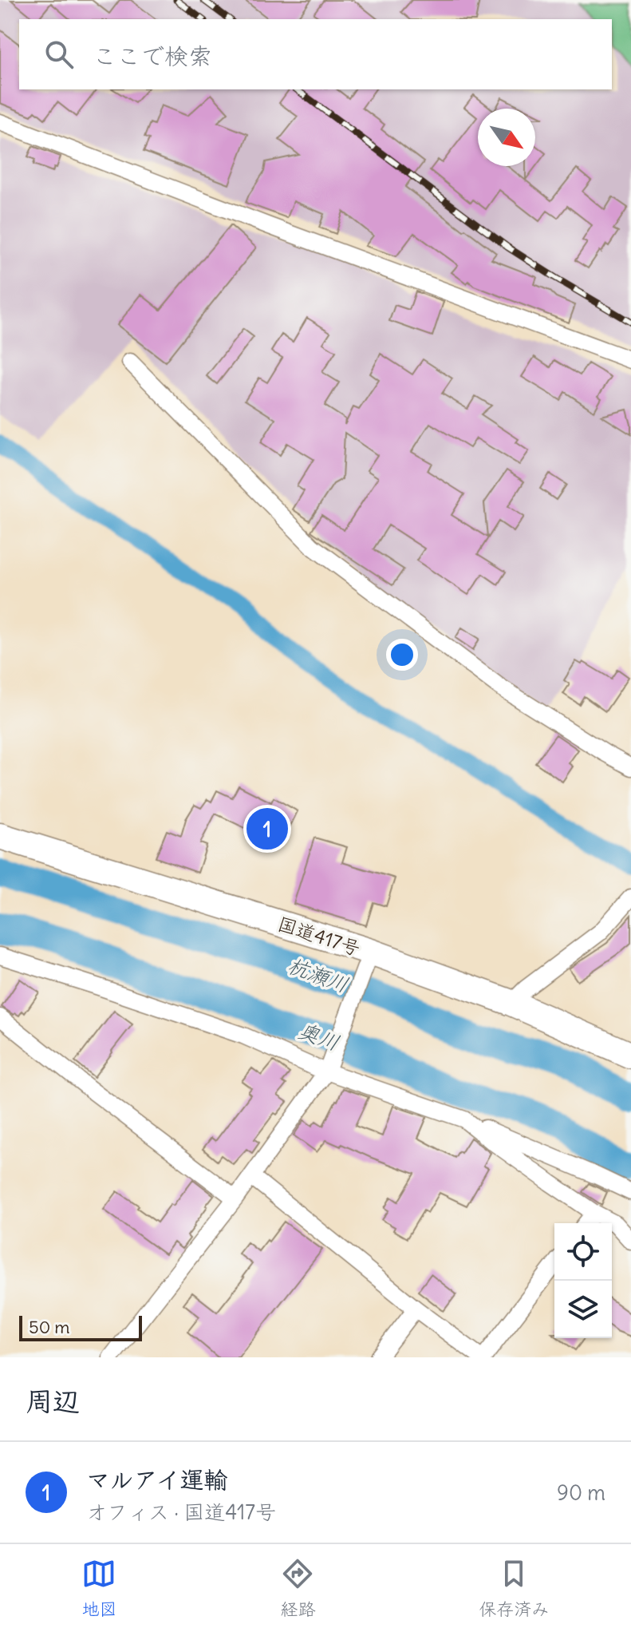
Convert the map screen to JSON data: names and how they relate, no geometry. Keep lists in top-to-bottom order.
{
  "streets": {
    "highway": ["国道417号"]
  },
  "water": ["杭瀬川", "奥川"],
  "scale_bar": "50 m",
  "north": "bottom right",
  "page": {
    "search": "ここで検索",
    "pins": "1",
    "scale": "50 m",
    "heading": "周辺",
    "list": [
      {
        "mark": "1",
        "name": "マルアイ運輸",
        "note": "オフィス · 国道417号",
        "value": "90 m"
      }
    ],
    "nav": ["地図", "経路", "保存済み"]
  }
}
